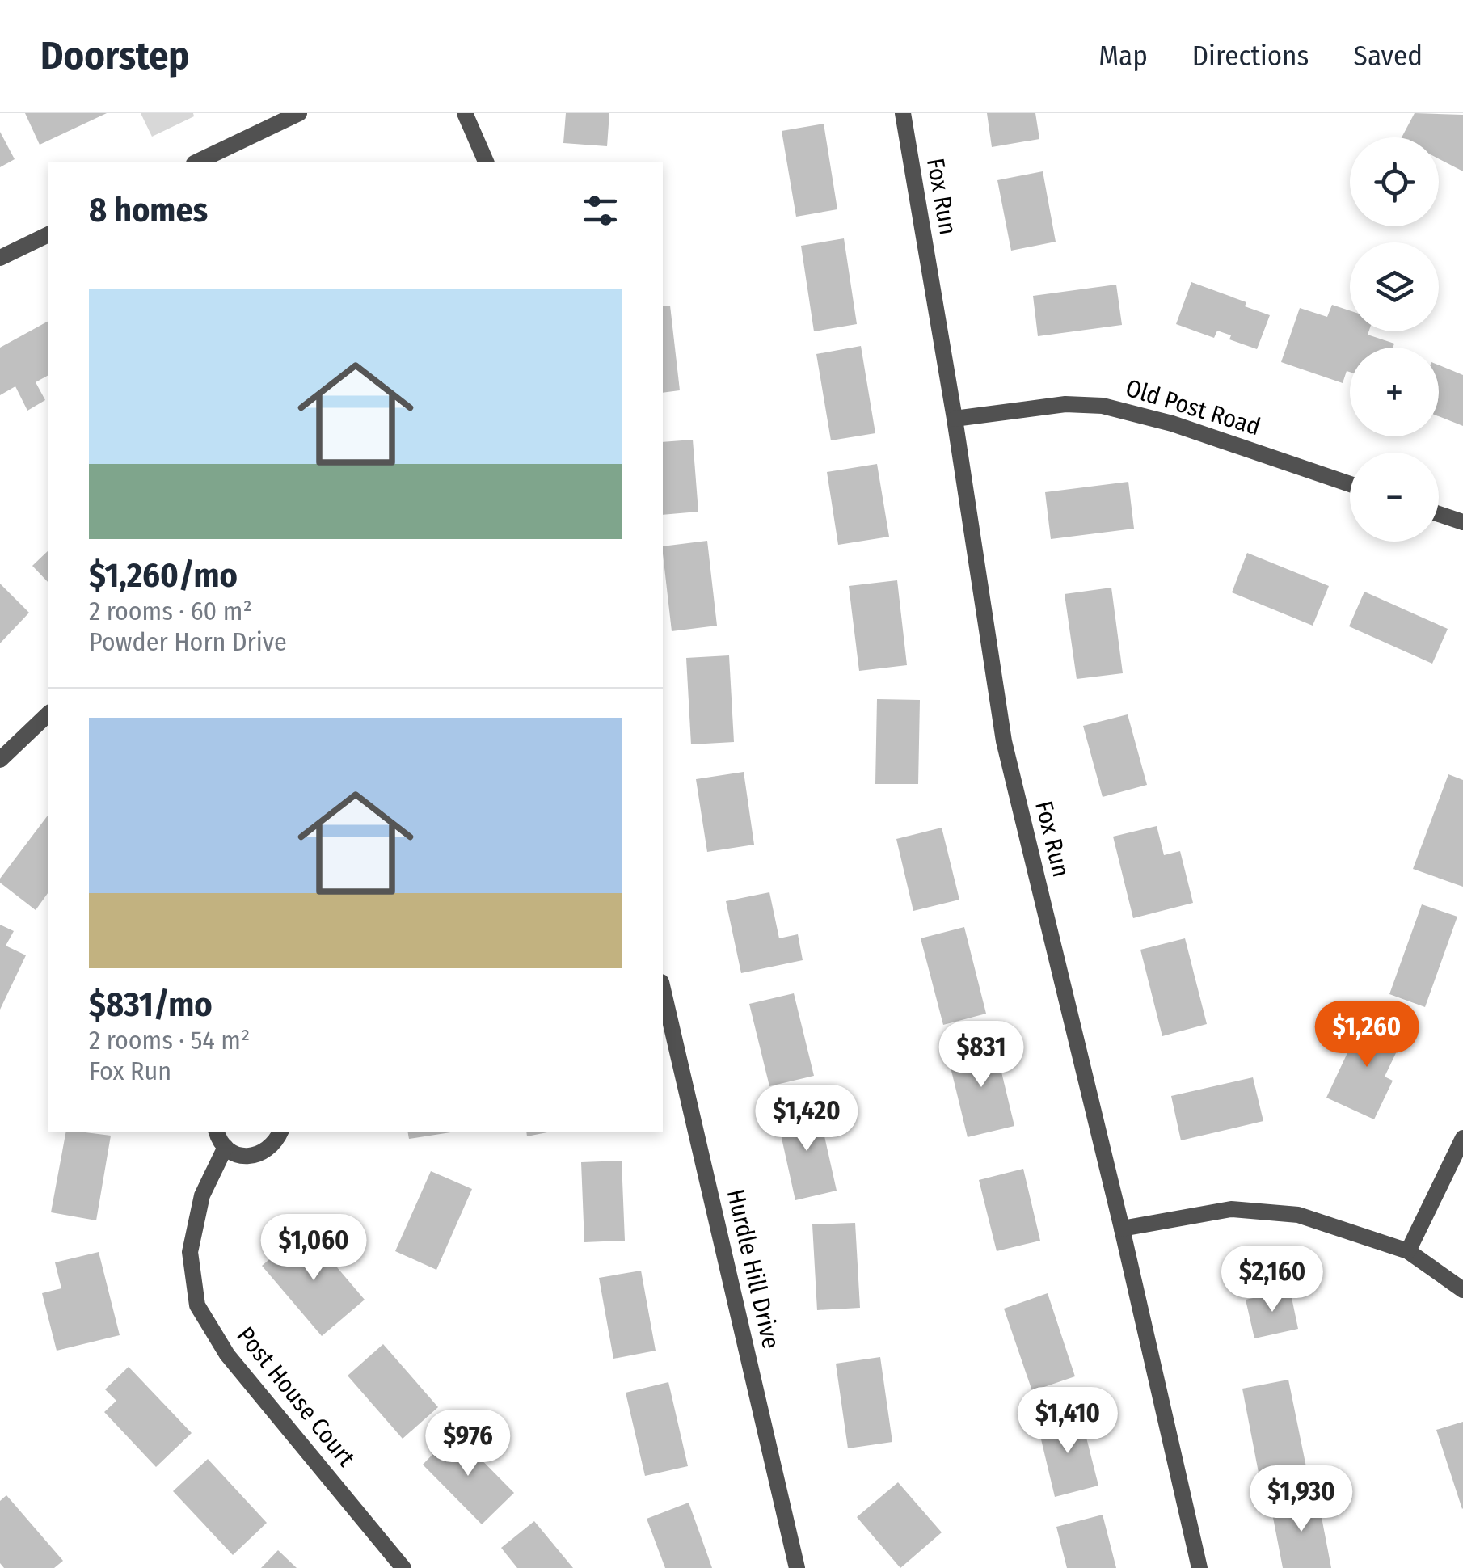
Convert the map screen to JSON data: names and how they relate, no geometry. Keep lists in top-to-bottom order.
{
  "streets": {
    "street": [
      "Fox Run",
      "Old Post Road",
      "Hurdle Hill Drive",
      "Post House Court"
    ]
  },
  "crossings": [
    ["Fox Run", "Old Post Road"]
  ],
  "page": {
    "header": "Doorstep",
    "nav": ["Map", "Directions", "Saved"],
    "map_buttons": ["+", "−"],
    "heading": "8 homes",
    "list": [
      {
        "name": "$1,260/mo",
        "note": "2 rooms · 60 m² · Powder Horn Drive"
      },
      {
        "name": "$831/mo",
        "note": "2 rooms · 54 m² · Fox Run"
      }
    ],
    "price": [
      "$1,260",
      "$831",
      "$1,420",
      "$1,060",
      "$2,160",
      "$1,410",
      "$976",
      "$1,930"
    ]
  }
}
